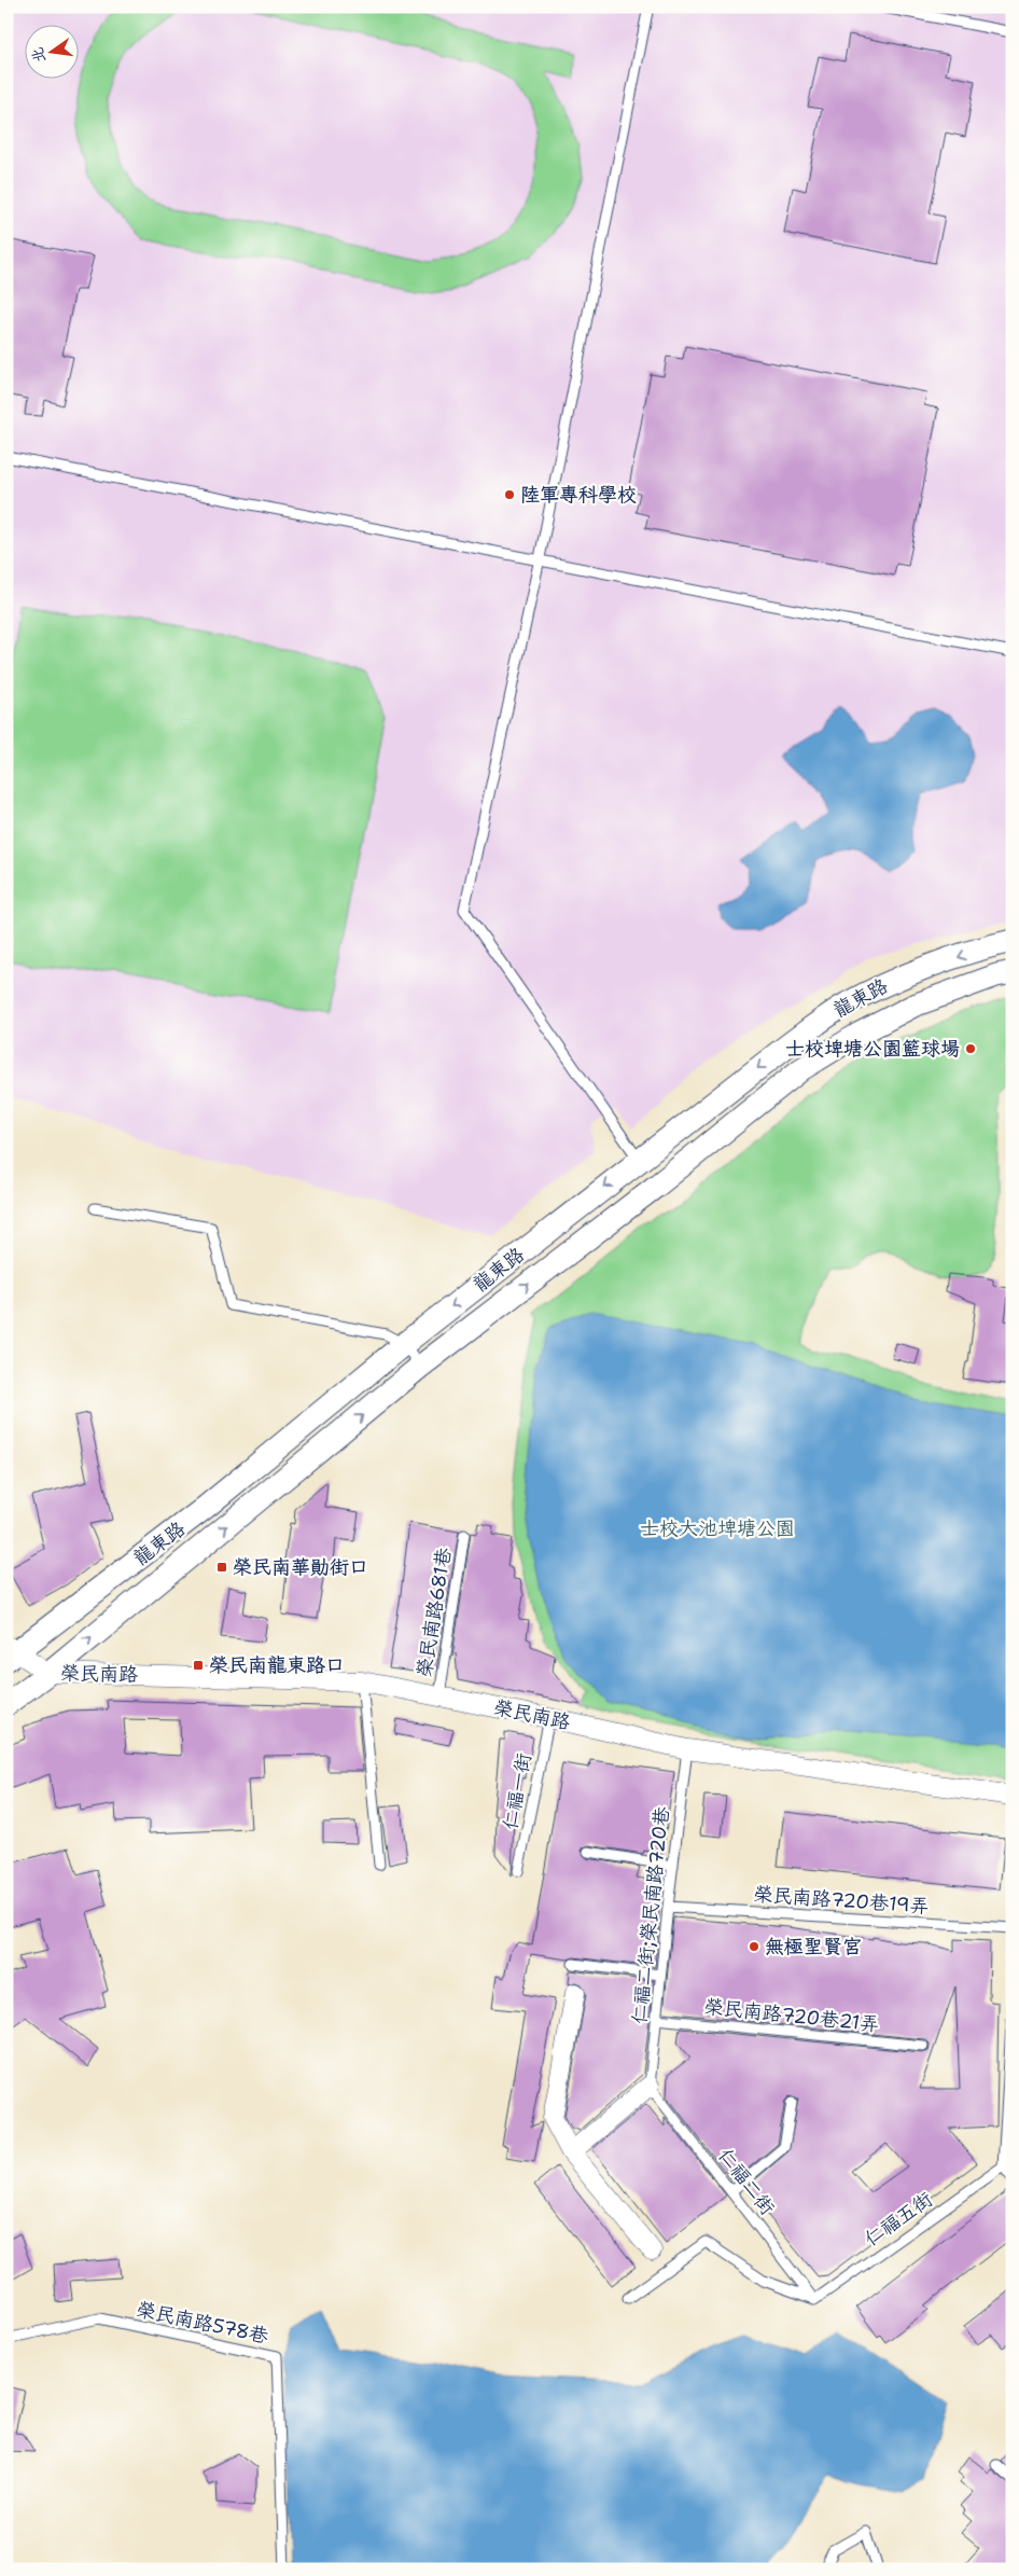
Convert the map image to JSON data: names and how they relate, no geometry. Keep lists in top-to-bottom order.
{
  "streets": {
    "street": ["龍東路", "榮民南路"],
    "lane": [
      "榮民南路681巷",
      "仁福一街",
      "榮民南路720巷19弄",
      "仁福二街;榮民南路720巷",
      "榮民南路720巷21弄",
      "仁福二街",
      "仁福五街",
      "榮民南路578巷"
    ]
  },
  "crossings": [
    ["龍東路", "榮民南路"],
    ["榮民南路681巷", "榮民南路"],
    ["榮民南路", "仁福一街"],
    ["榮民南路", "仁福二街;榮民南路720巷"],
    ["榮民南路720巷19弄", "仁福二街;榮民南路720巷"],
    ["仁福二街;榮民南路720巷", "榮民南路720巷21弄"],
    ["仁福二街;榮民南路720巷", "仁福二街"],
    ["仁福二街", "仁福五街"]
  ],
  "parks": ["士校大池埤塘公園"],
  "places": {
    "other": ["陸軍專科學校", "士校埤塘公園籃球場", "無極聖賢宮"],
    "transit": ["榮民南華勛街口", "榮民南龍東路口"]
  },
  "north": "left"
}
